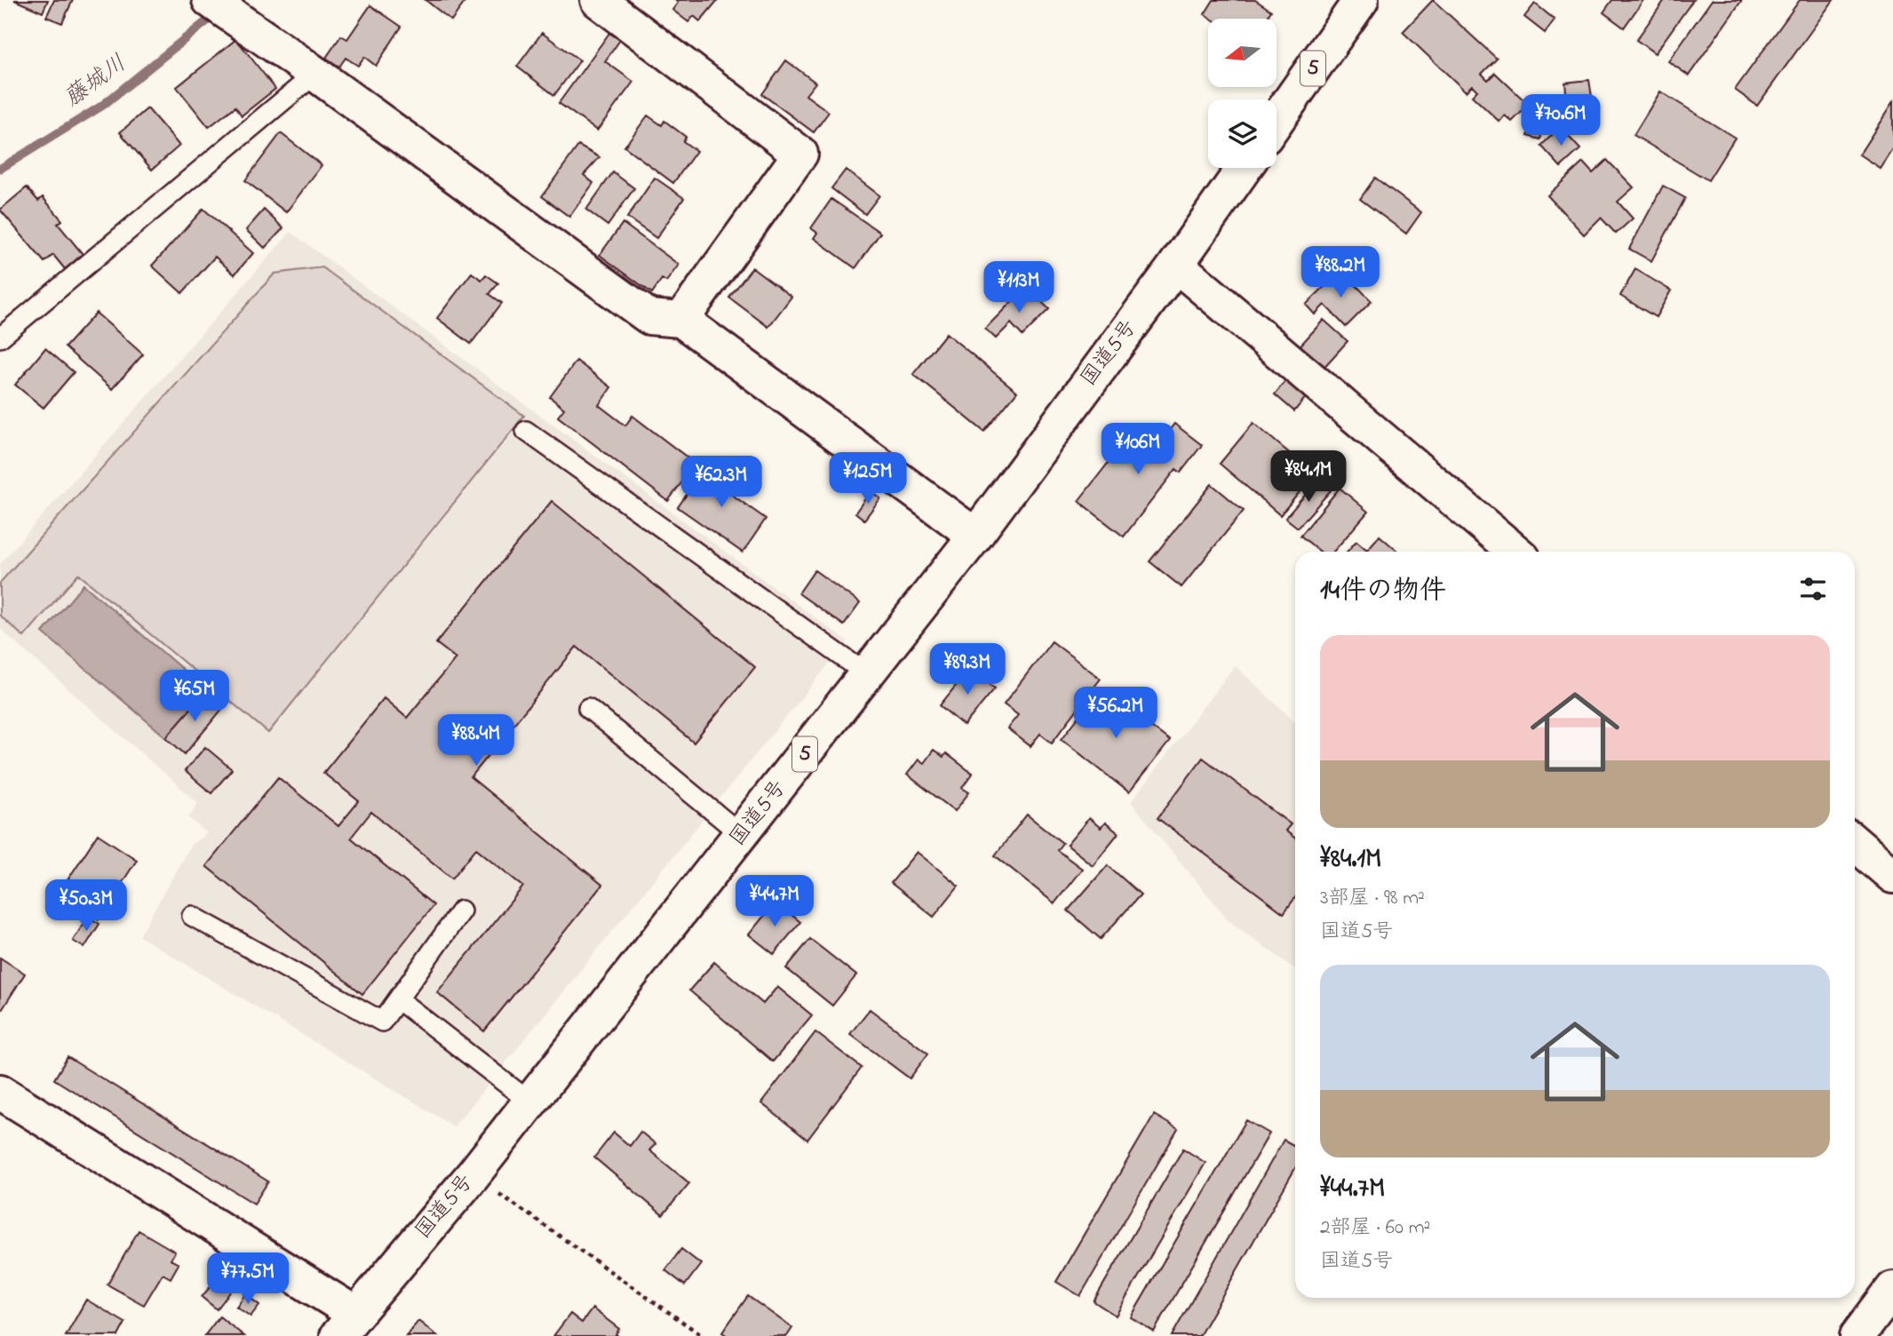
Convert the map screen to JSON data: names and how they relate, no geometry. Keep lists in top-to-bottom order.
{
  "streets": {
    "main road": ["5", "国道5号"]
  },
  "water": ["藤城川"],
  "north": "left",
  "page": {
    "price": [
      "¥70.6M",
      "¥88.2M",
      "¥113M",
      "¥106M",
      "¥84.1M",
      "¥125M",
      "¥62.3M",
      "¥89.3M",
      "¥65M",
      "¥56.2M",
      "¥88.4M",
      "¥44.7M",
      "¥50.3M",
      "¥77.5M"
    ],
    "heading": "14件の物件",
    "list": [
      {
        "name": "¥84.1M",
        "note": "3部屋 · 98 m² · 国道5号"
      },
      {
        "name": "¥44.7M",
        "note": "2部屋 · 60 m² · 国道5号"
      }
    ]
  }
}
